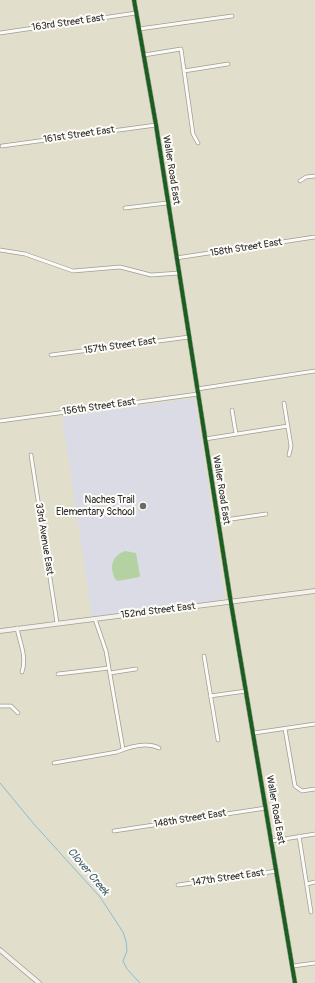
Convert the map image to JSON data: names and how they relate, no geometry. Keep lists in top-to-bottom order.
{
  "streets": {
    "main road": ["152nd Street East"],
    "street": [
      "163rd Street East",
      "161st Street East",
      "Waller Road East",
      "158th Street East",
      "157th Street East",
      "156th Street East",
      "33rd Avenue East",
      "148th Street East",
      "147th Street East"
    ]
  },
  "crossings": [
    ["163rd Street East", "Waller Road East"],
    ["161st Street East", "Waller Road East"],
    ["Waller Road East", "158th Street East"],
    ["Waller Road East", "157th Street East"],
    ["Waller Road East", "156th Street East"],
    ["Waller Road East", "152nd Street East"],
    ["Waller Road East", "148th Street East"],
    ["Waller Road East", "147th Street East"],
    ["33rd Avenue East", "152nd Street East"]
  ],
  "water": ["Clover Creek"],
  "places": ["Naches Trail Elementary School"]
}
